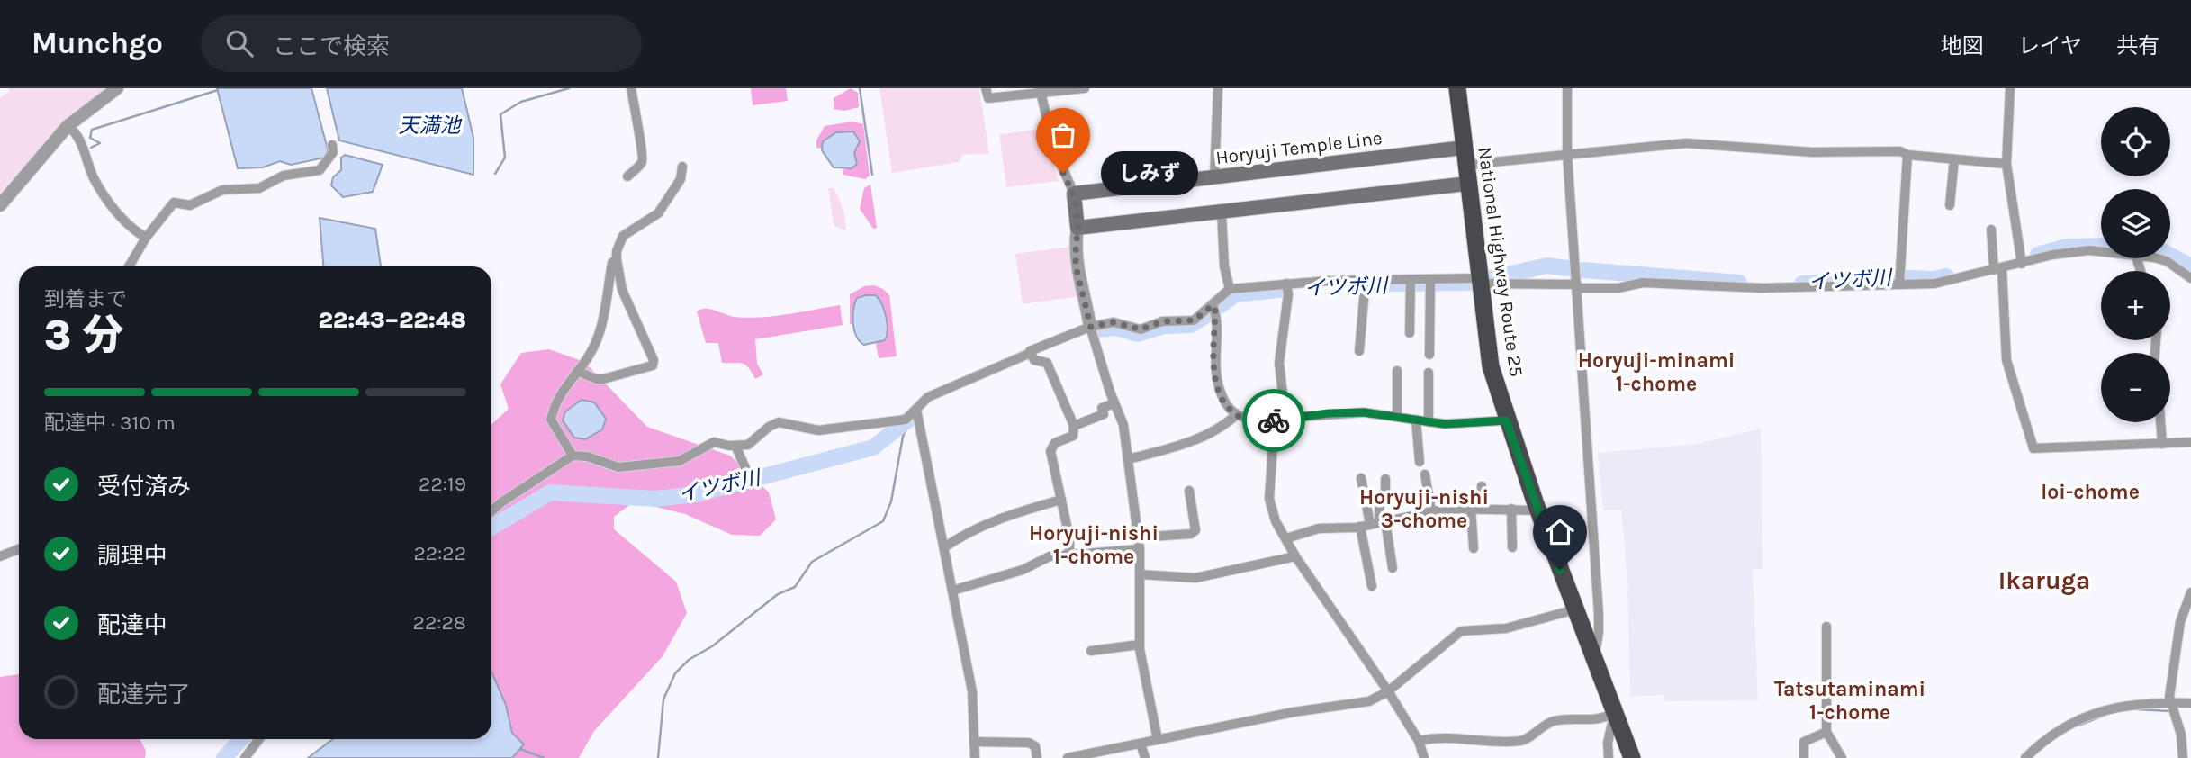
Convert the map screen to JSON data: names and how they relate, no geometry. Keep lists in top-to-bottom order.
{
  "streets": {
    "highway": ["National Highway Route 25"],
    "main road": ["Horyuji Temple Line"]
  },
  "crossings": [
    ["Horyuji Temple Line", "National Highway Route 25"]
  ],
  "districts": [
    "Horyuji-minami 1-chome",
    "Ioi-chome",
    "Horyuji-nishi 3-chome",
    "Horyuji-nishi 1-chome",
    "Ikaruga",
    "Tatsutaminami 1-chome"
  ],
  "water": ["天満池", "イツボ川"],
  "places": ["しみず"],
  "page": {
    "header": "Munchgo",
    "search": "ここで検索",
    "nav": ["地図", "レイヤ", "共有"],
    "map_buttons": ["+", "−"],
    "bubble": "しみず",
    "heading": ["3 分", "到着まで", "22:43–22:48"],
    "bar": "配達中 · 310 m",
    "list": [
      ["受付済み", "22:19"],
      ["調理中", "22:22"],
      ["配達中", "22:28"],
      "配達完了"
    ]
  }
}
